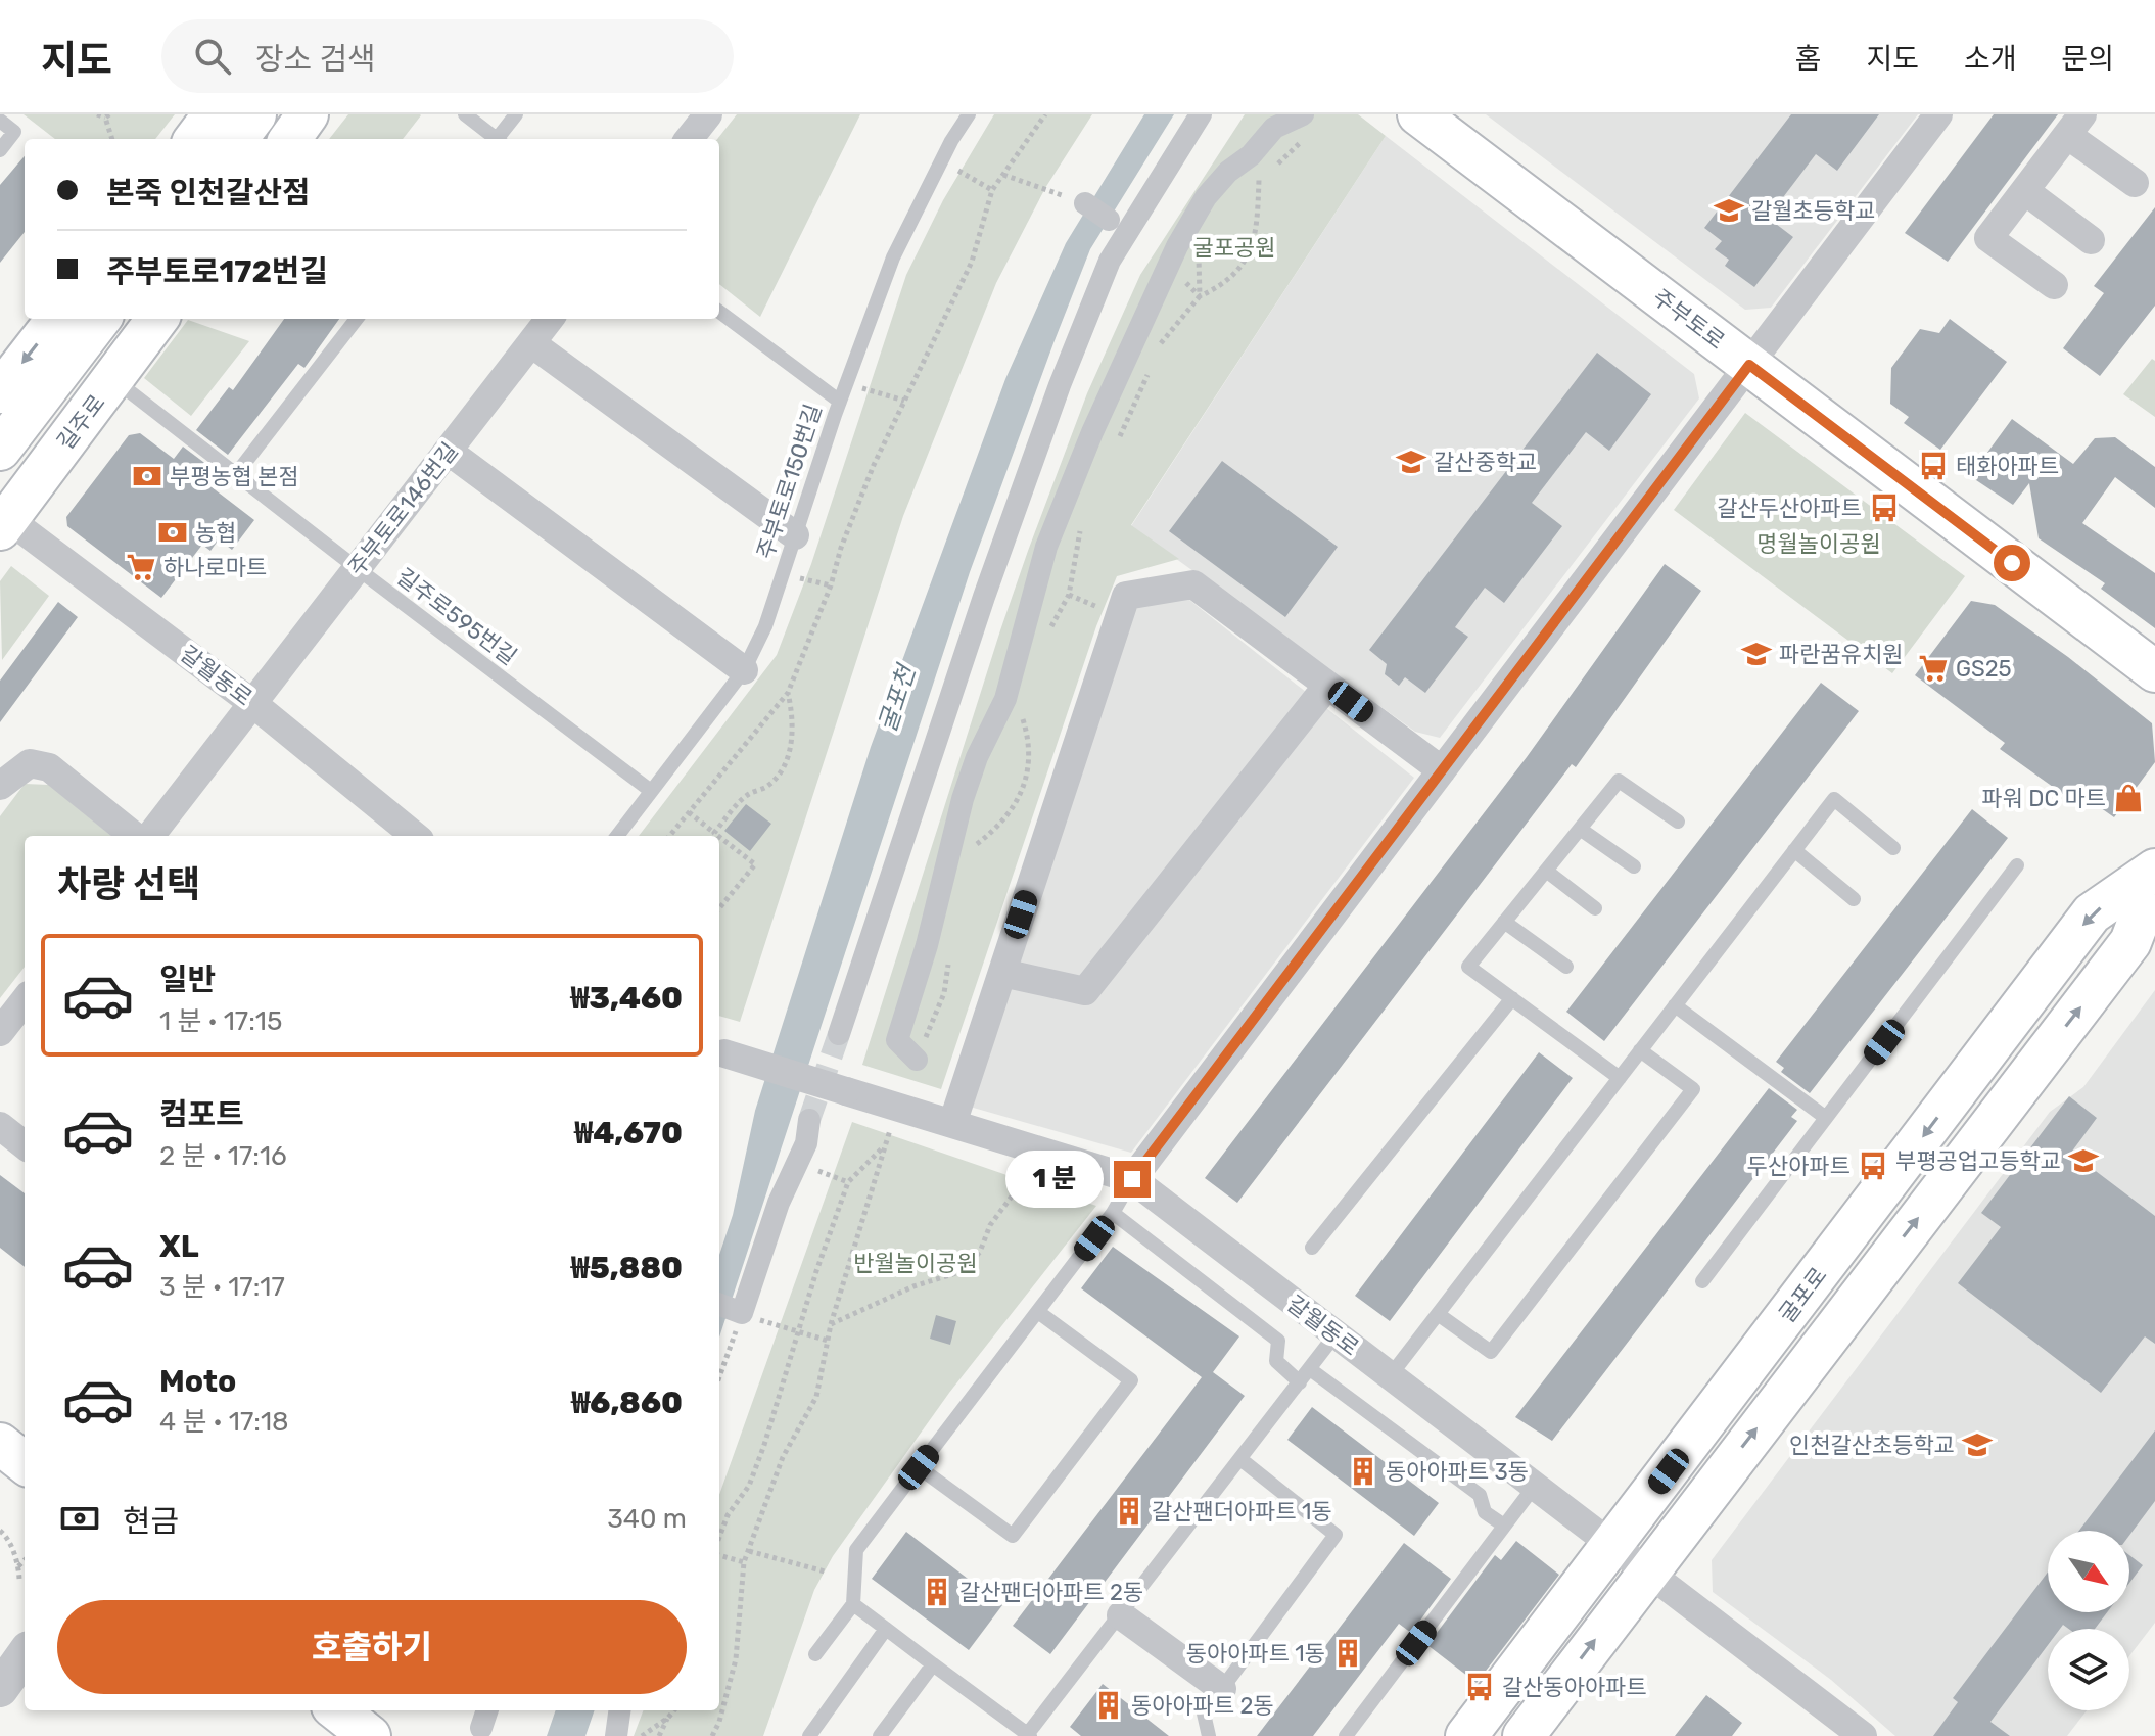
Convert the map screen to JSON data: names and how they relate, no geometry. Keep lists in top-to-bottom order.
{
  "streets": {
    "main road": ["주부토로", "길주로", "굴포로"],
    "street": ["주부토로146번길", "갈월동로"],
    "lane": ["주부토로150번길", "길주로595번길"]
  },
  "crossings": [
    ["길주로", "길주로595번길"],
    ["길주로", "갈월동로"],
    ["주부토로150번길", "길주로595번길"],
    ["주부토로146번길", "길주로595번길"],
    ["주부토로146번길", "갈월동로"],
    ["갈월동로", "굴포로"]
  ],
  "water": ["굴포천"],
  "parks": ["굴포공원", "명월놀이공원", "반월놀이공원"],
  "places": {
    "school or university": [
      "갈월초등학교",
      "갈산중학교",
      "파란꿈유치원",
      "부평공업고등학교",
      "인천갈산초등학교"
    ],
    "bus stop": [
      "태화아파트",
      "갈산두산아파트",
      "두산아파트",
      "갈산동아아파트"
    ],
    "bank": ["부평농협 본점", "농협"],
    "supermarket": ["하나로마트", "GS25"],
    "shop": ["파워 DC 마트"],
    "building": [
      "동아아파트 3동",
      "갈산팬더아파트 1동",
      "갈산팬더아파트 2동",
      "동아아파트 1동",
      "동아아파트 2동"
    ]
  },
  "north": "bottom right",
  "page": {
    "header": "지도",
    "search": "장소 검색",
    "nav": [
      "홈",
      "지도",
      "소개",
      "문의"
    ],
    "banner": ["본죽 인천갈산점", "주부토로172번길"],
    "heading": "차량 선택",
    "list": [
      {
        "name": "일반",
        "note": "1 분 · 17:15",
        "value": "₩3,460"
      },
      {
        "name": "컴포트",
        "note": "2 분 · 17:16",
        "value": "₩4,670"
      },
      {
        "name": "XL",
        "note": "3 분 · 17:17",
        "value": "₩5,880"
      },
      {
        "name": "Moto",
        "note": "4 분 · 17:18",
        "value": "₩6,860"
      }
    ],
    "bubble": "1 분",
    "pay": ["현금", "340 m"],
    "buttons": "호출하기"
  }
}
